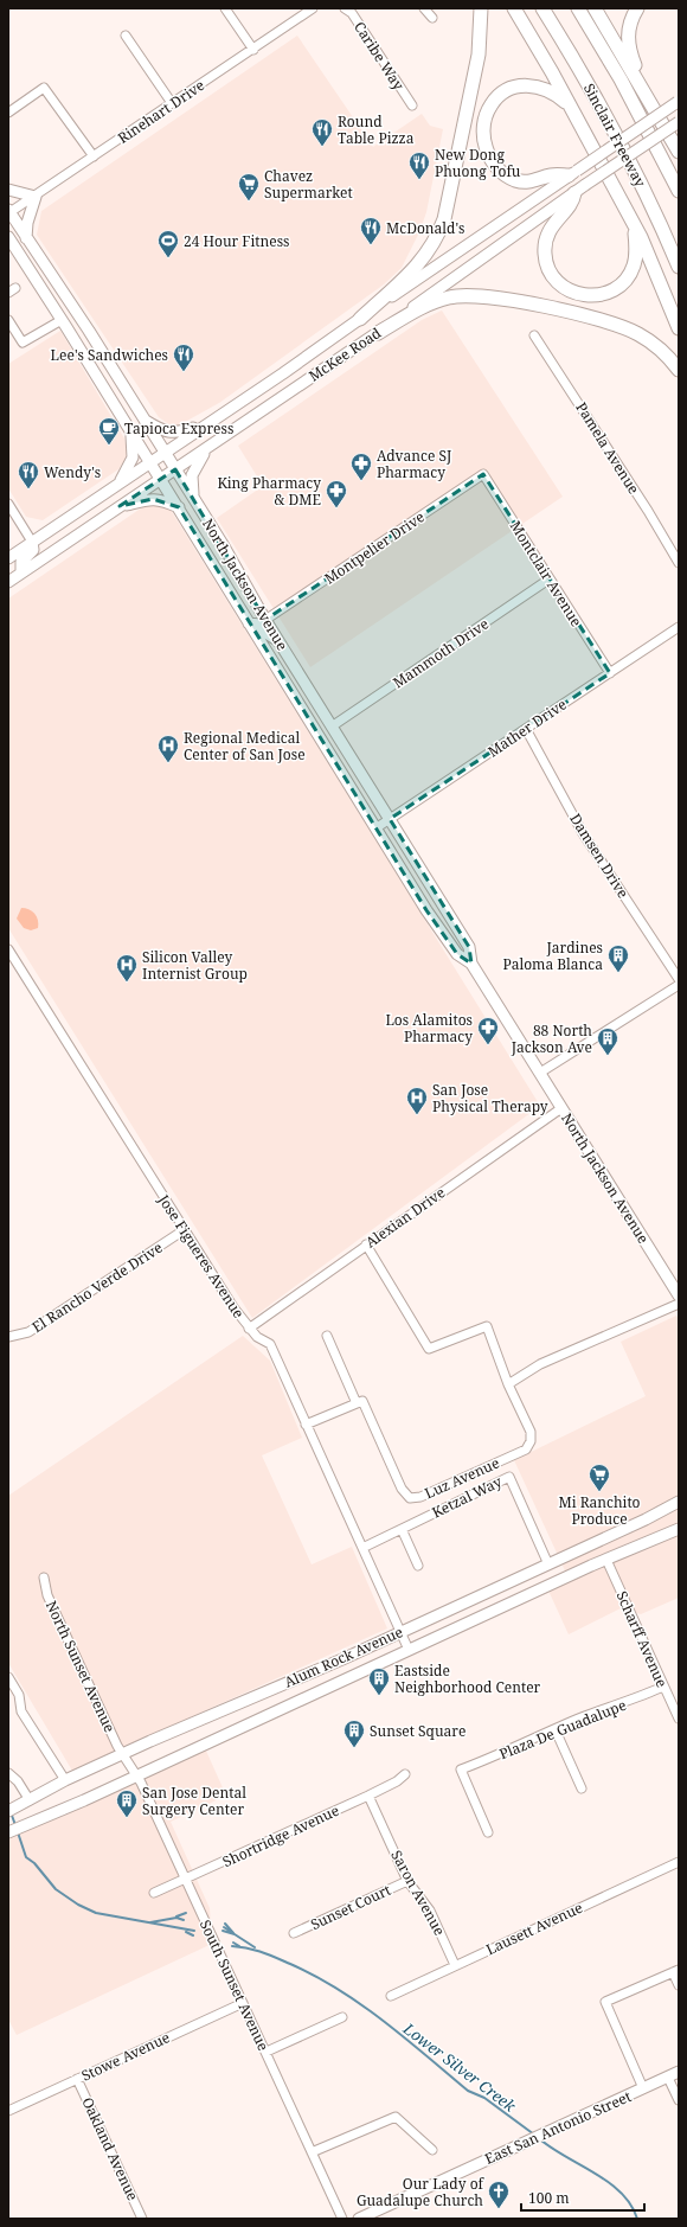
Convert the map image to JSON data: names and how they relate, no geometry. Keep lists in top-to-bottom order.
{
  "streets": {
    "highway": ["Sinclair Freeway"],
    "main road": [
      "McKee Road",
      "North Jackson Avenue",
      "Alum Rock Avenue",
      "East San Antonio Street"
    ],
    "street": [
      "Caribe Way",
      "Rinehart Drive",
      "Pamela Avenue",
      "Montpelier Drive",
      "Montclair Avenue",
      "Mammoth Drive",
      "Mather Drive",
      "Damsen Drive",
      "Alexian Drive",
      "Jose Figueres Avenue",
      "El Rancho Verde Drive",
      "Luz Avenue",
      "Ketzal Way",
      "Scharff Avenue",
      "North Sunset Avenue",
      "Plaza De Guadalupe",
      "Shortridge Avenue",
      "Saron Avenue",
      "Sunset Court",
      "Lausett Avenue",
      "South Sunset Avenue",
      "Stowe Avenue",
      "Oakland Avenue"
    ]
  },
  "crossings": [
    ["Rinehart Drive", "North Jackson Avenue"],
    ["McKee Road", "North Jackson Avenue"],
    ["Montpelier Drive", "Montclair Avenue"],
    ["Montpelier Drive", "North Jackson Avenue"],
    ["Montclair Avenue", "Mammoth Drive"],
    ["Montclair Avenue", "Mather Drive"],
    ["North Jackson Avenue", "Mammoth Drive"],
    ["North Jackson Avenue", "Mather Drive"],
    ["North Jackson Avenue", "Alexian Drive"],
    ["Mather Drive", "Damsen Drive"],
    ["Alexian Drive", "Jose Figueres Avenue"],
    ["Alexian Drive", "Luz Avenue"],
    ["Jose Figueres Avenue", "El Rancho Verde Drive"],
    ["Jose Figueres Avenue", "Ketzal Way"],
    ["Jose Figueres Avenue", "Alum Rock Avenue"],
    ["Ketzal Way", "Alum Rock Avenue"],
    ["Scharff Avenue", "Alum Rock Avenue"],
    ["Scharff Avenue", "Plaza De Guadalupe"],
    ["Alum Rock Avenue", "North Sunset Avenue"],
    ["Alum Rock Avenue", "South Sunset Avenue"],
    ["North Sunset Avenue", "South Sunset Avenue"],
    ["Shortridge Avenue", "Saron Avenue"],
    ["Shortridge Avenue", "South Sunset Avenue"],
    ["Saron Avenue", "Sunset Court"],
    ["Saron Avenue", "Lausett Avenue"],
    ["South Sunset Avenue", "Stowe Avenue"],
    ["Stowe Avenue", "Oakland Avenue"]
  ],
  "water": ["Lower Silver Creek"],
  "places": {
    "restaurant": [
      "Round Table Pizza",
      "New Dong Phuong Tofu",
      "McDonald's",
      "Lee's Sandwiches",
      "Wendy's"
    ],
    "supermarket": ["Chavez Supermarket", "Mi Ranchito Produce"],
    "sports": ["24 Hour Fitness"],
    "cafe": ["Tapioca Express"],
    "pharmacy": ["Advance SJ Pharmacy", "King Pharmacy & DME", "Los Alamitos Pharmacy"],
    "hospital": ["Regional Medical Center of San Jose", "Silicon Valley Internist Group", "San Jose Physical Therapy"],
    "building": [
      "Jardines Paloma Blanca",
      "88 North Jackson Ave",
      "Eastside Neighborhood Center",
      "Sunset Square",
      "San Jose Dental Surgery Center"
    ],
    "church": ["Our Lady of Guadalupe Church"]
  },
  "scale_bar": "100 m"
}
